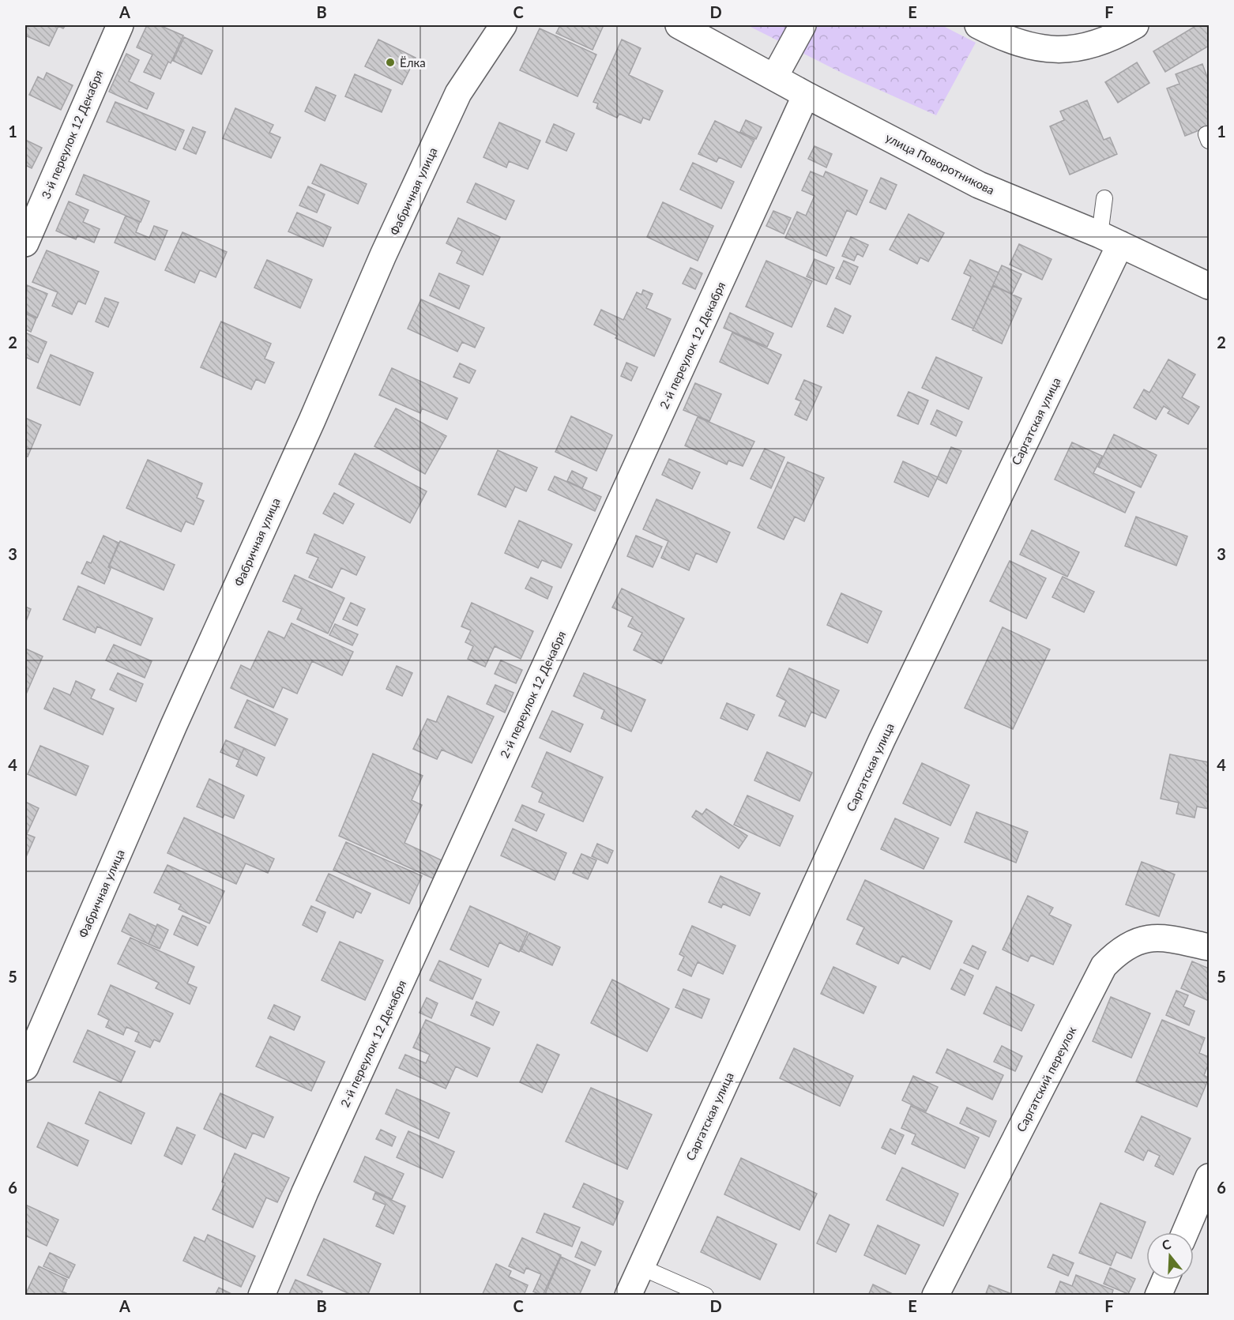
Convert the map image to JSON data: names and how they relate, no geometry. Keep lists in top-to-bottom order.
{
  "streets": {
    "street": [
      "3-й переулок 12 Декабря",
      "улица Поворотникова",
      "Фабричная улица",
      "2-й переулок 12 Декабря",
      "Саргатская улица",
      "Саргатский переулок"
    ]
  },
  "crossings": [
    ["улица Поворотникова", "2-й переулок 12 Декабря"],
    ["улица Поворотникова", "Саргатская улица"]
  ],
  "places": ["Ёлка"],
  "north": "top",
  "grid": {
    "columns": [
      "A",
      "B",
      "C",
      "D",
      "E",
      "F"
    ],
    "rows": [
      "1",
      "2",
      "3",
      "4",
      "5",
      "6"
    ]
  }
}
